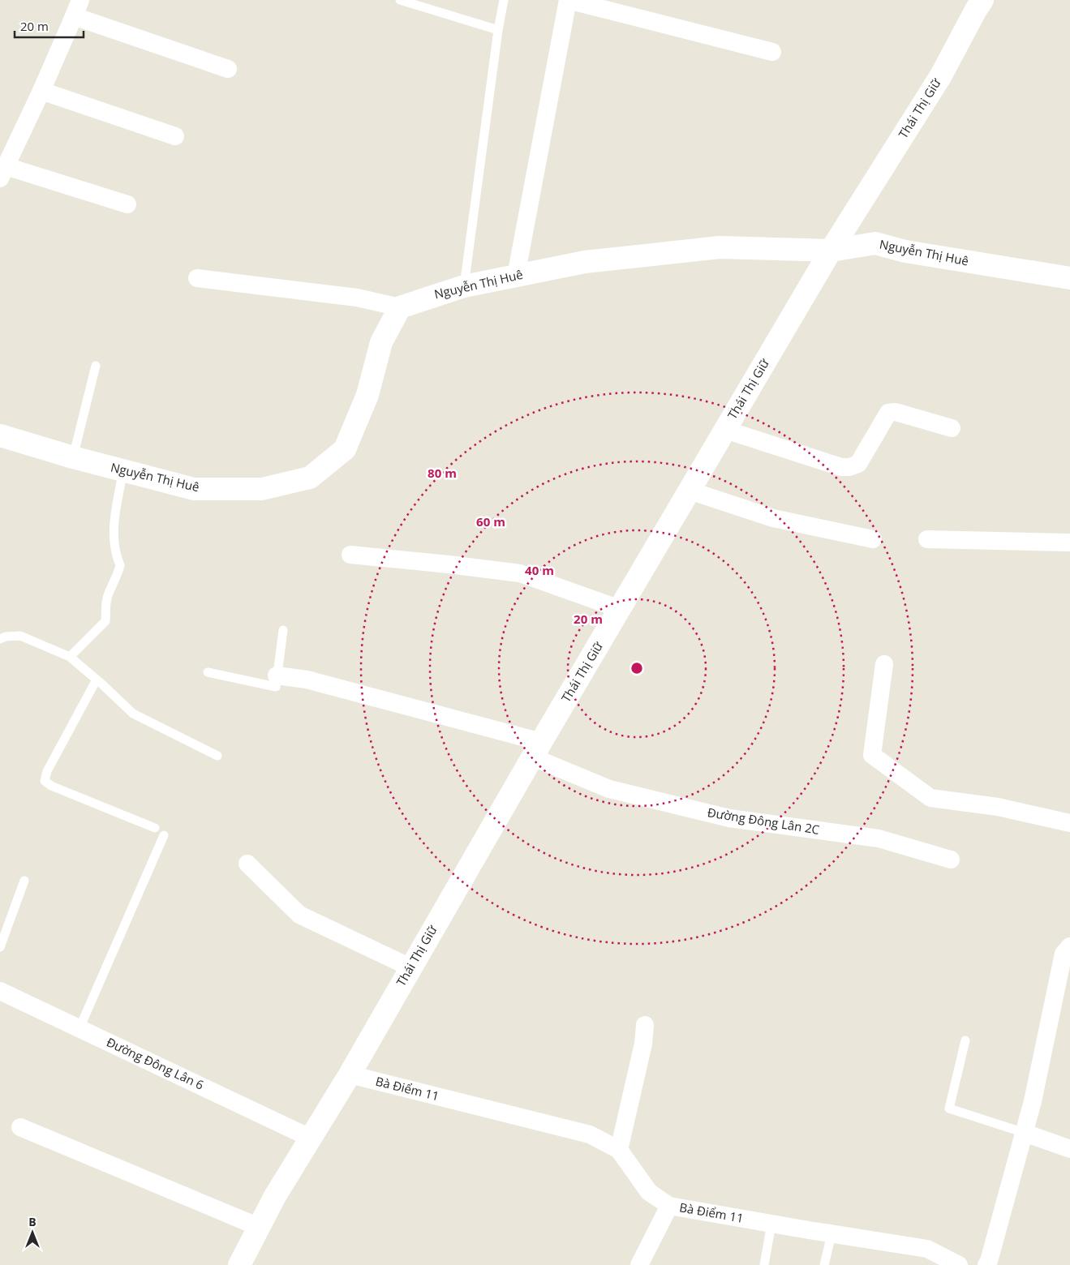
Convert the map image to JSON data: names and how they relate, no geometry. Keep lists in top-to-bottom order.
{
  "streets": {
    "street": [
      "Thái Thị Giữ",
      "Nguyễn Thị Huê",
      "Đường Đông Lân 2C",
      "Đường Đông Lân 6",
      "Bà Điểm 11"
    ]
  },
  "crossings": [
    ["Thái Thị Giữ", "Nguyễn Thị Huê"],
    ["Thái Thị Giữ", "Đường Đông Lân 2C"],
    ["Thái Thị Giữ", "Đường Đông Lân 6"],
    ["Thái Thị Giữ", "Bà Điểm 11"]
  ],
  "scale_bar": "20 m",
  "north": "top",
  "rings": [
    "80 m",
    "60 m",
    "40 m",
    "20 m"
  ]
}
